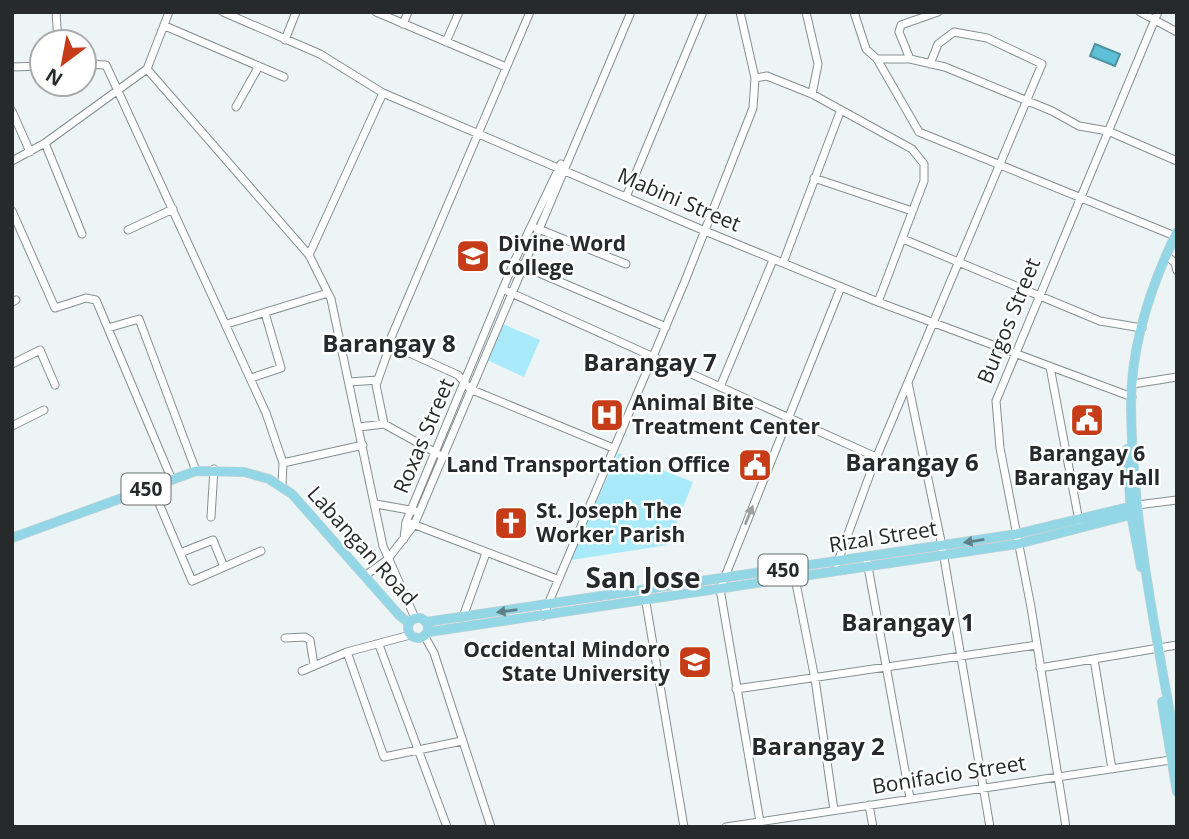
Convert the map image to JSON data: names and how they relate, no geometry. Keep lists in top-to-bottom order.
{
  "streets": {
    "main road": ["450", "Rizal Street", "Labangan Road"],
    "street": [
      "Mabini Street",
      "Burgos Street",
      "Roxas Street",
      "Bonifacio Street"
    ]
  },
  "crossings": [
    ["Mabini Street", "Burgos Street"],
    ["Mabini Street", "Roxas Street"],
    ["Burgos Street", "Rizal Street"],
    ["Burgos Street", "Bonifacio Street"],
    ["Roxas Street", "Labangan Road"]
  ],
  "districts": [
    "Barangay 8",
    "Barangay 7",
    "Barangay 6",
    "San Jose",
    "Barangay 1",
    "Barangay 2"
  ],
  "places": {
    "school or university": ["Divine Word College", "Occidental Mindoro State University"],
    "hospital": ["Animal Bite Treatment Center"],
    "public building": ["Barangay 6 Barangay Hall", "Land Transportation Office"],
    "church": ["St. Joseph The Worker Parish"]
  },
  "north": "bottom left"
}
